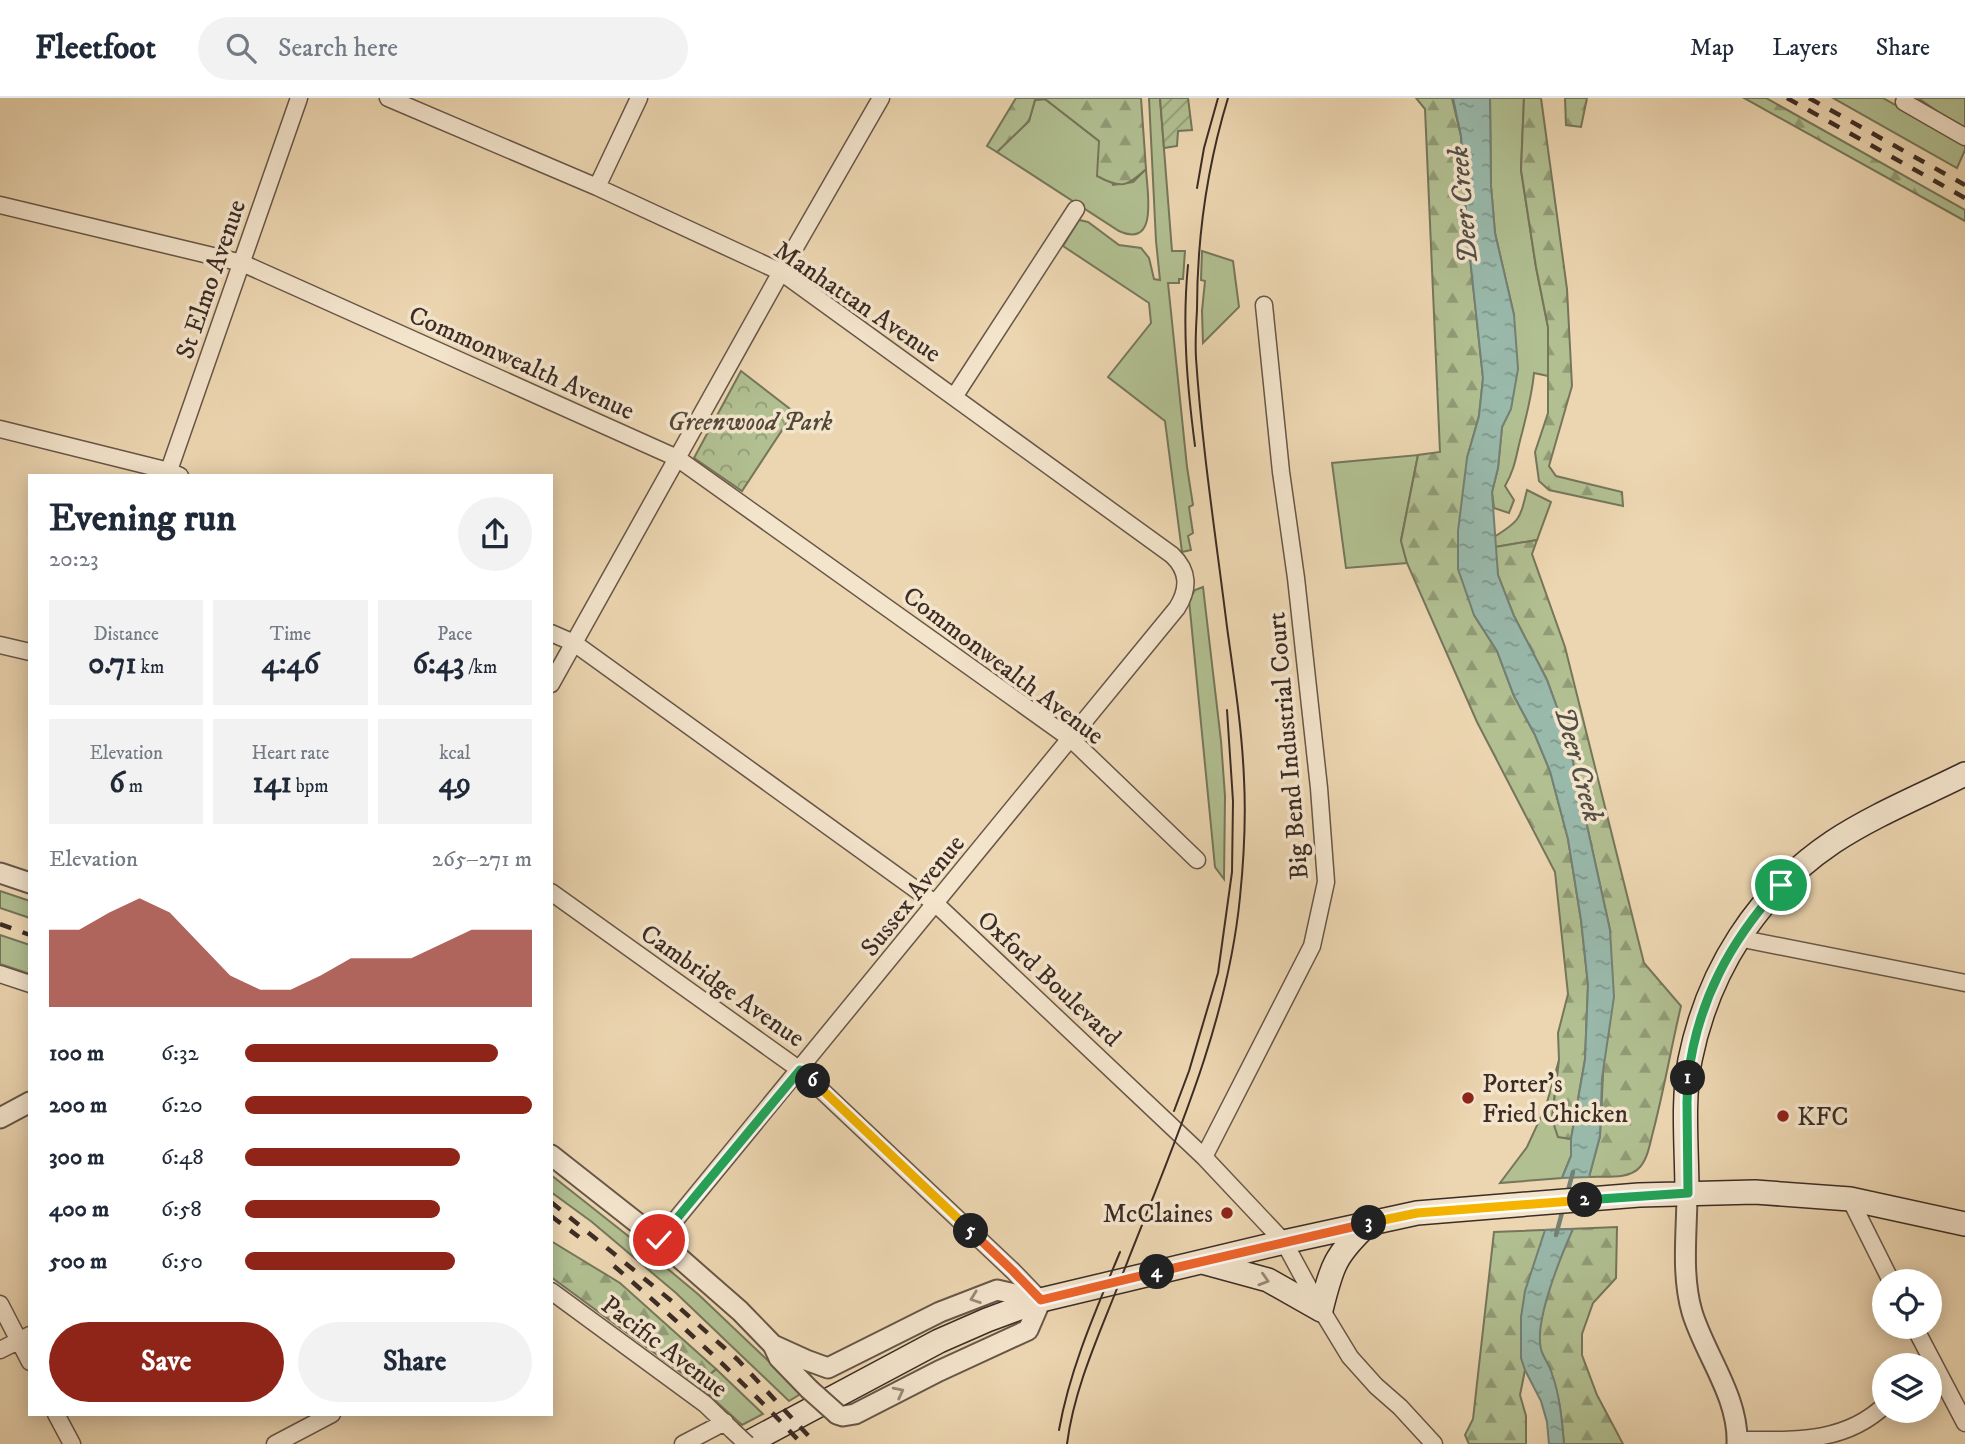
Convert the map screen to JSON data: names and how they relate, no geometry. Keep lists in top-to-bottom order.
{
  "streets": {
    "street": [
      "St Elmo Avenue",
      "Manhattan Avenue",
      "Commonwealth Avenue",
      "Big Bend Industrial Court",
      "Sussex Avenue",
      "Oxford Boulevard",
      "Cambridge Avenue",
      "Pacific Avenue"
    ]
  },
  "crossings": [
    ["St Elmo Avenue", "Commonwealth Avenue"],
    ["Manhattan Avenue", "Sussex Avenue"],
    ["Commonwealth Avenue", "Sussex Avenue"],
    ["Big Bend Industrial Court", "Oxford Boulevard"],
    ["Sussex Avenue", "Oxford Boulevard"],
    ["Sussex Avenue", "Cambridge Avenue"]
  ],
  "water": ["Deer Creek"],
  "parks": ["Greenwood Park"],
  "places": ["Porter's Fried Chicken", "KFC", "McClaines"],
  "page": {
    "header": "Fleetfoot",
    "search": "Search here",
    "nav": ["Map", "Layers", "Share"],
    "heading": ["Evening run", "20:23"],
    "stats": [
      ["Distance", "0.71 km"],
      ["Time", "4:46"],
      ["Pace", "6:43 /km"],
      ["Elevation", "6 m"],
      ["Heart rate", "141 bpm"],
      ["kcal", "49"]
    ],
    "chart": ["Elevation", "265–271 m"],
    "list": [
      {
        "name": "100 m",
        "note": "6:32"
      },
      {
        "name": "200 m",
        "note": "6:20"
      },
      {
        "name": "300 m",
        "note": "6:48"
      },
      {
        "name": "400 m",
        "note": "6:58"
      },
      {
        "name": "500 m",
        "note": "6:50"
      }
    ],
    "pins": [
      "1",
      "6",
      "2",
      "3",
      "5",
      "4"
    ],
    "buttons": ["Save", "Share"]
  }
}
